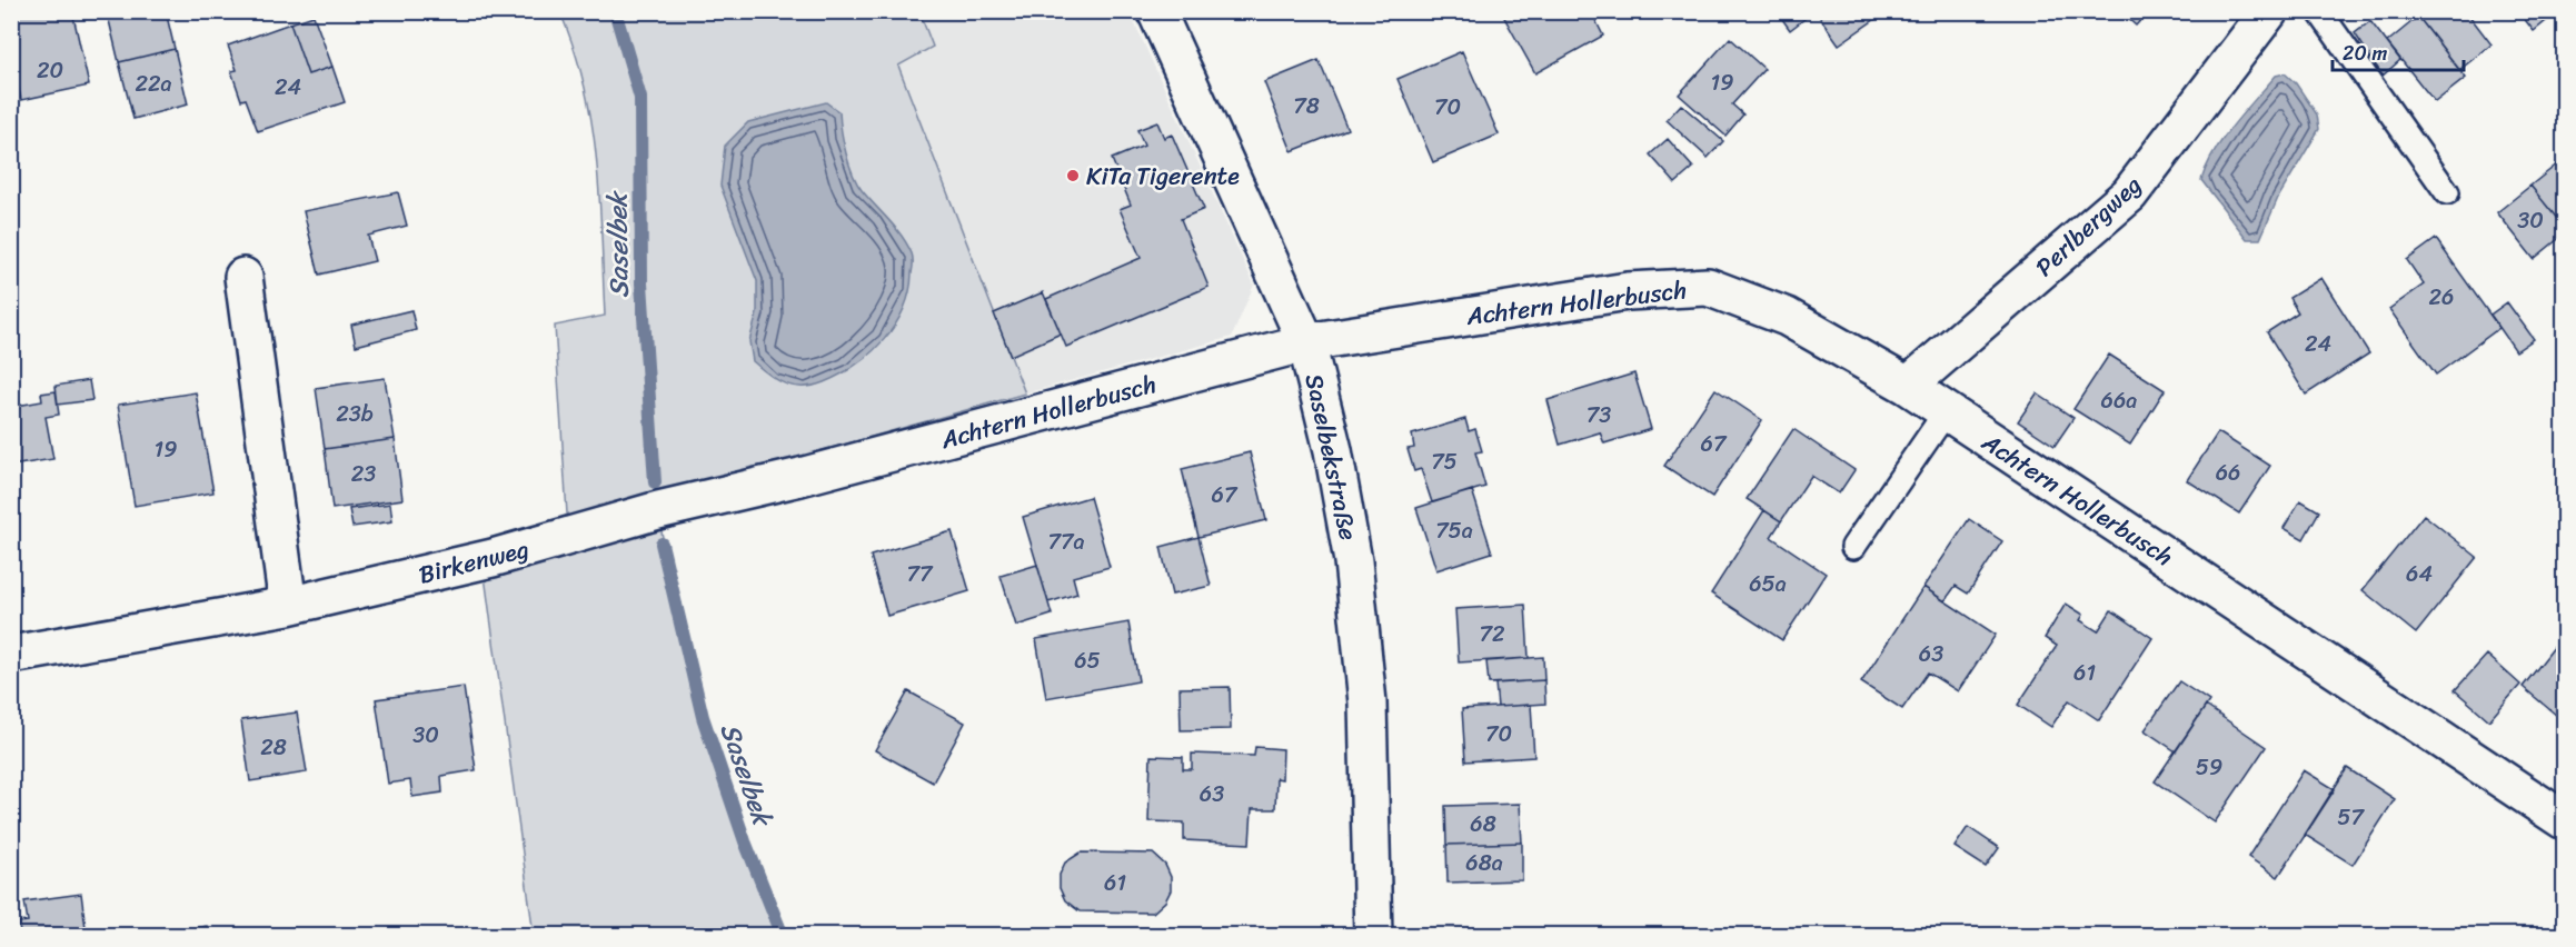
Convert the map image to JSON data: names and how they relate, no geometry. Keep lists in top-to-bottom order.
{
  "streets": {
    "street": [
      "Perlbergweg",
      "Achtern Hollerbusch",
      "Saselbekstraße",
      "Birkenweg"
    ]
  },
  "crossings": [
    ["Perlbergweg", "Achtern Hollerbusch"],
    ["Achtern Hollerbusch", "Saselbekstraße"],
    ["Achtern Hollerbusch", "Birkenweg"]
  ],
  "water": ["Saselbek"],
  "places": ["KiTa Tigerente"],
  "house_numbers": [
    "20",
    "19",
    "22a",
    "24",
    "78",
    "70",
    "30",
    "26",
    "24",
    "66a",
    "23b",
    "73",
    "67",
    "19",
    "75",
    "66",
    "23",
    "67",
    "75a",
    "77a",
    "77",
    "64",
    "65a",
    "72",
    "63",
    "65",
    "61",
    "70",
    "30",
    "28",
    "59",
    "63",
    "57",
    "68",
    "68a",
    "61"
  ],
  "scale_bar": "20 m"
}
